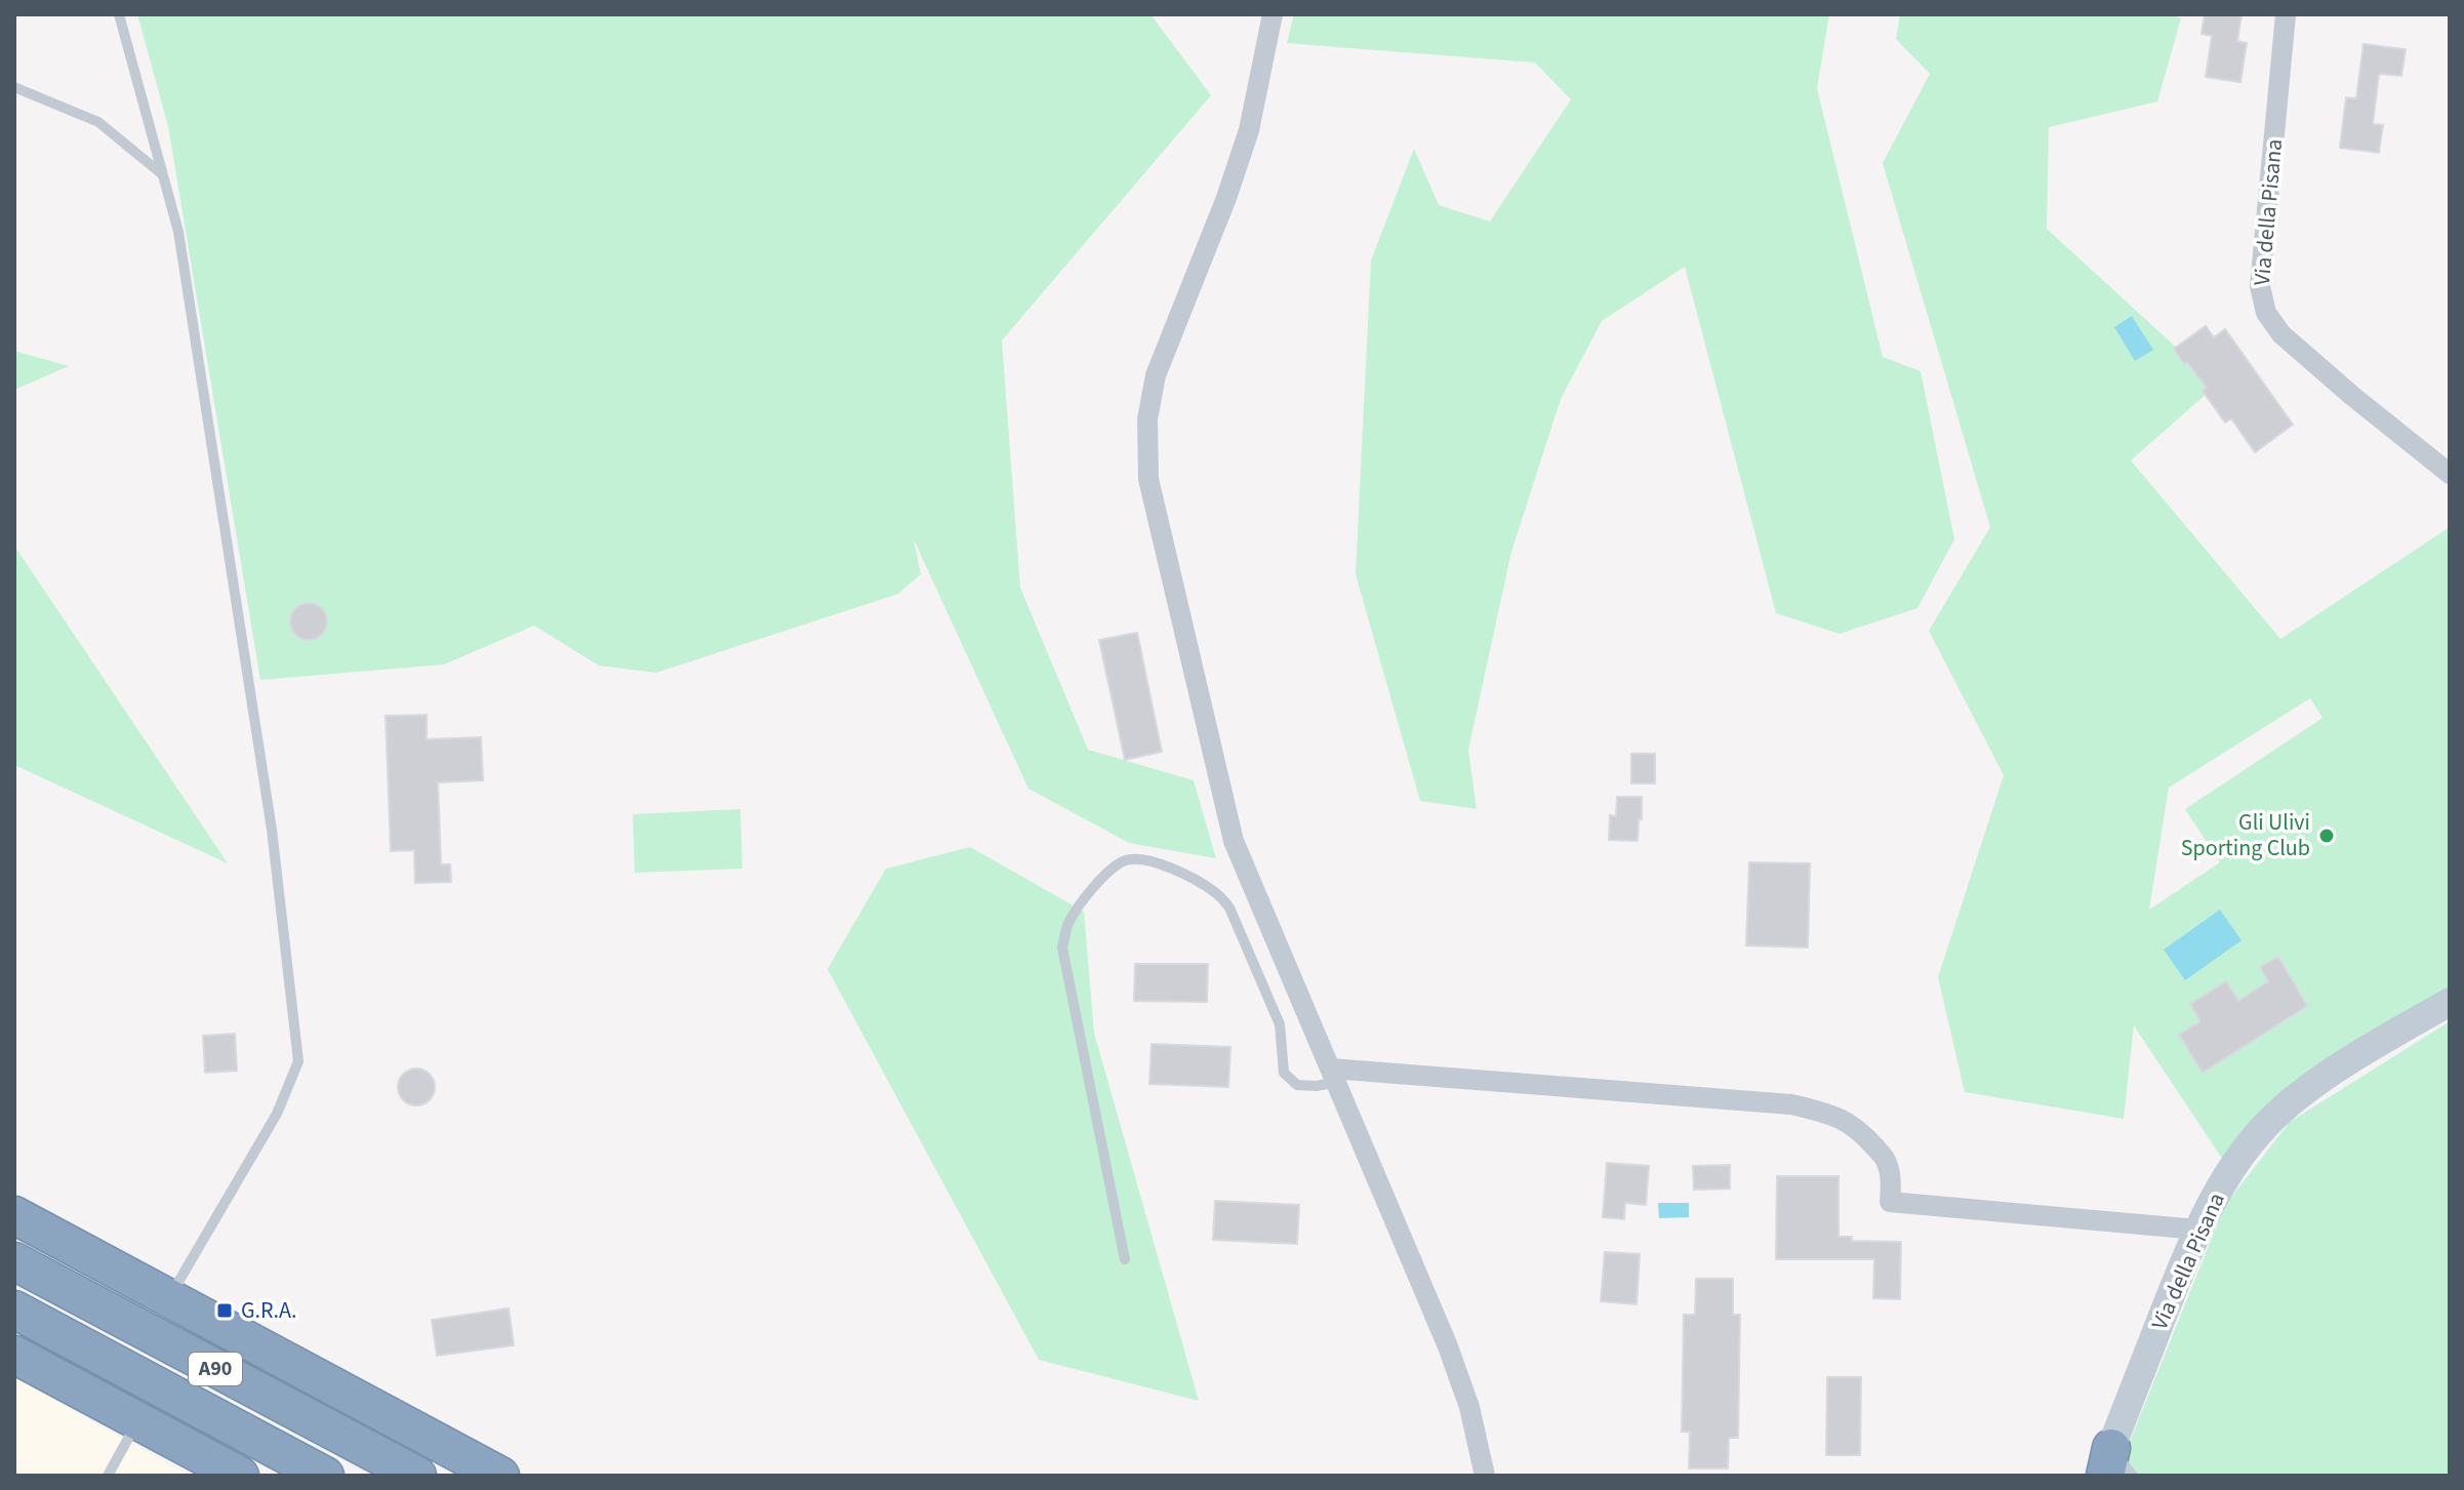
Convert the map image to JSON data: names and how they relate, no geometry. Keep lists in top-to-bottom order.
{
  "streets": {
    "highway": ["A90"],
    "main road": ["Via della Pisana"]
  },
  "places": {
    "other": ["Gli Ulivi Sporting Club"],
    "transit": ["G.R.A."]
  }
}
